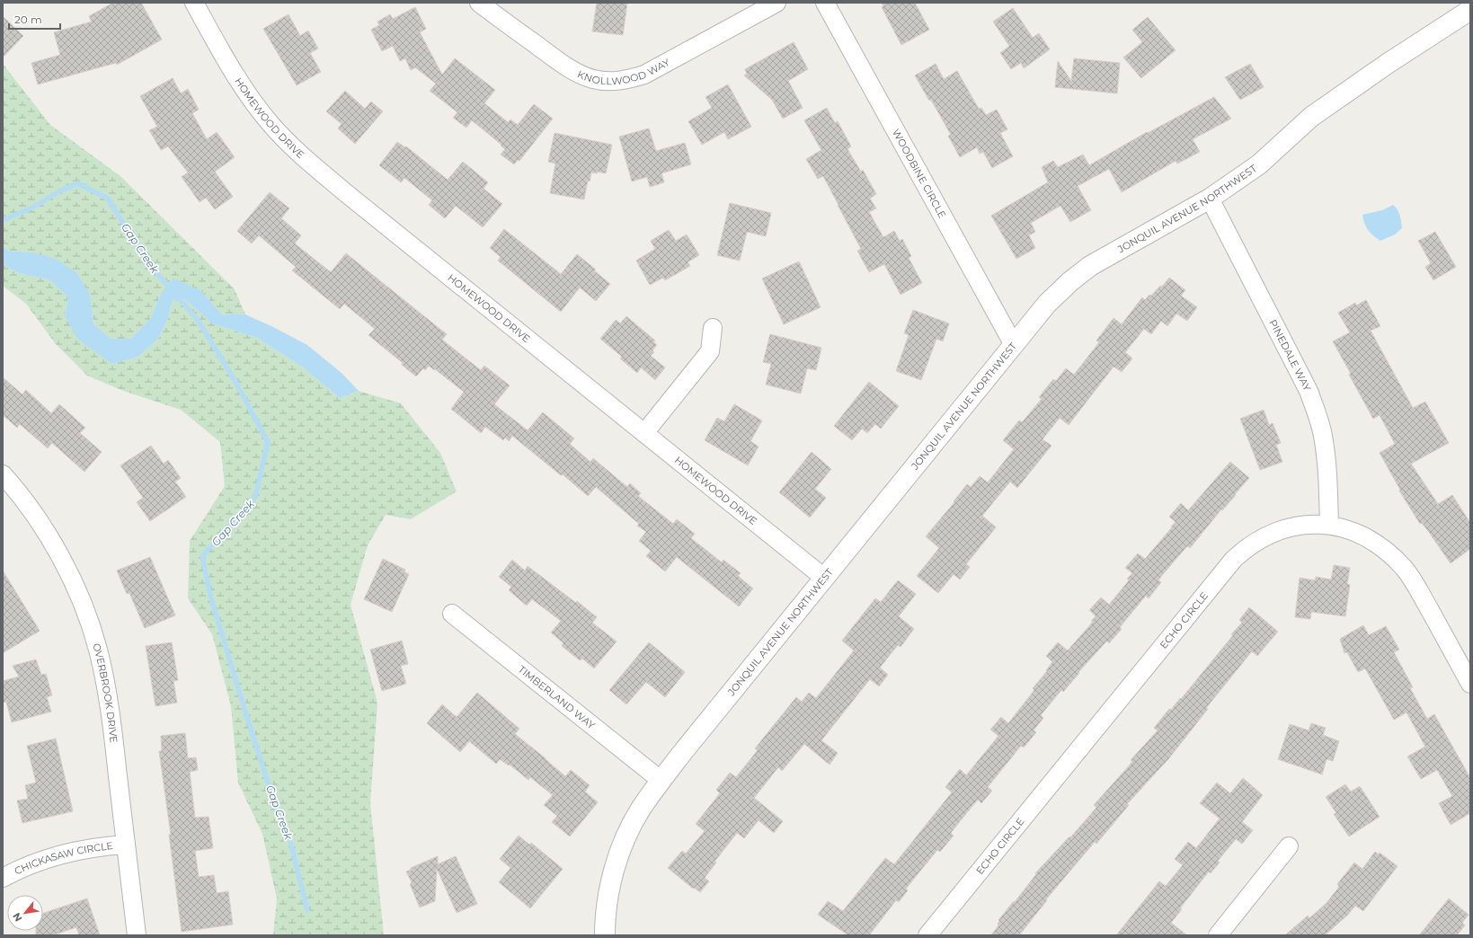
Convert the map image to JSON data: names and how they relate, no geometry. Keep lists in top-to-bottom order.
{
  "streets": {
    "street": [
      "KNOLLWOOD WAY",
      "HOMEWOOD DRIVE",
      "WOODBINE CIRCLE",
      "JONQUIL AVENUE NORTHWEST",
      "PINEDALE WAY",
      "ECHO CIRCLE",
      "OVERBROOK DRIVE",
      "TIMBERLAND WAY",
      "CHICKASAW CIRCLE"
    ]
  },
  "crossings": [
    ["HOMEWOOD DRIVE", "JONQUIL AVENUE NORTHWEST"],
    ["WOODBINE CIRCLE", "JONQUIL AVENUE NORTHWEST"],
    ["JONQUIL AVENUE NORTHWEST", "PINEDALE WAY"],
    ["JONQUIL AVENUE NORTHWEST", "TIMBERLAND WAY"],
    ["PINEDALE WAY", "ECHO CIRCLE"],
    ["OVERBROOK DRIVE", "CHICKASAW CIRCLE"]
  ],
  "water": ["Gap Creek"],
  "scale_bar": "20 m",
  "north": "bottom left"
}
